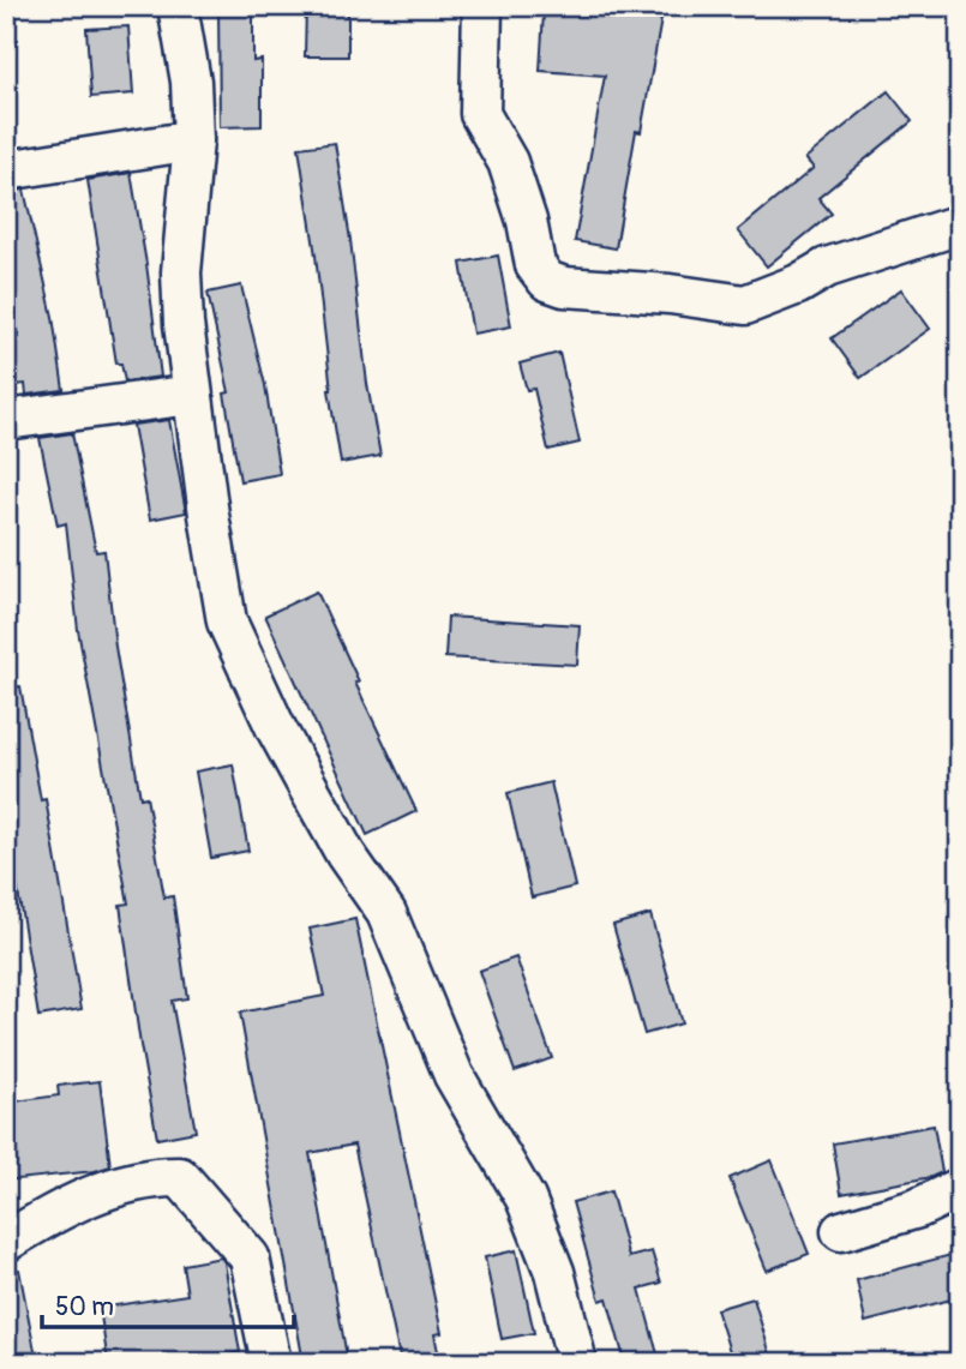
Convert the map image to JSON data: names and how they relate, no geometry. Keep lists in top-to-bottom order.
{
  "scale_bar": "50 m"
}
